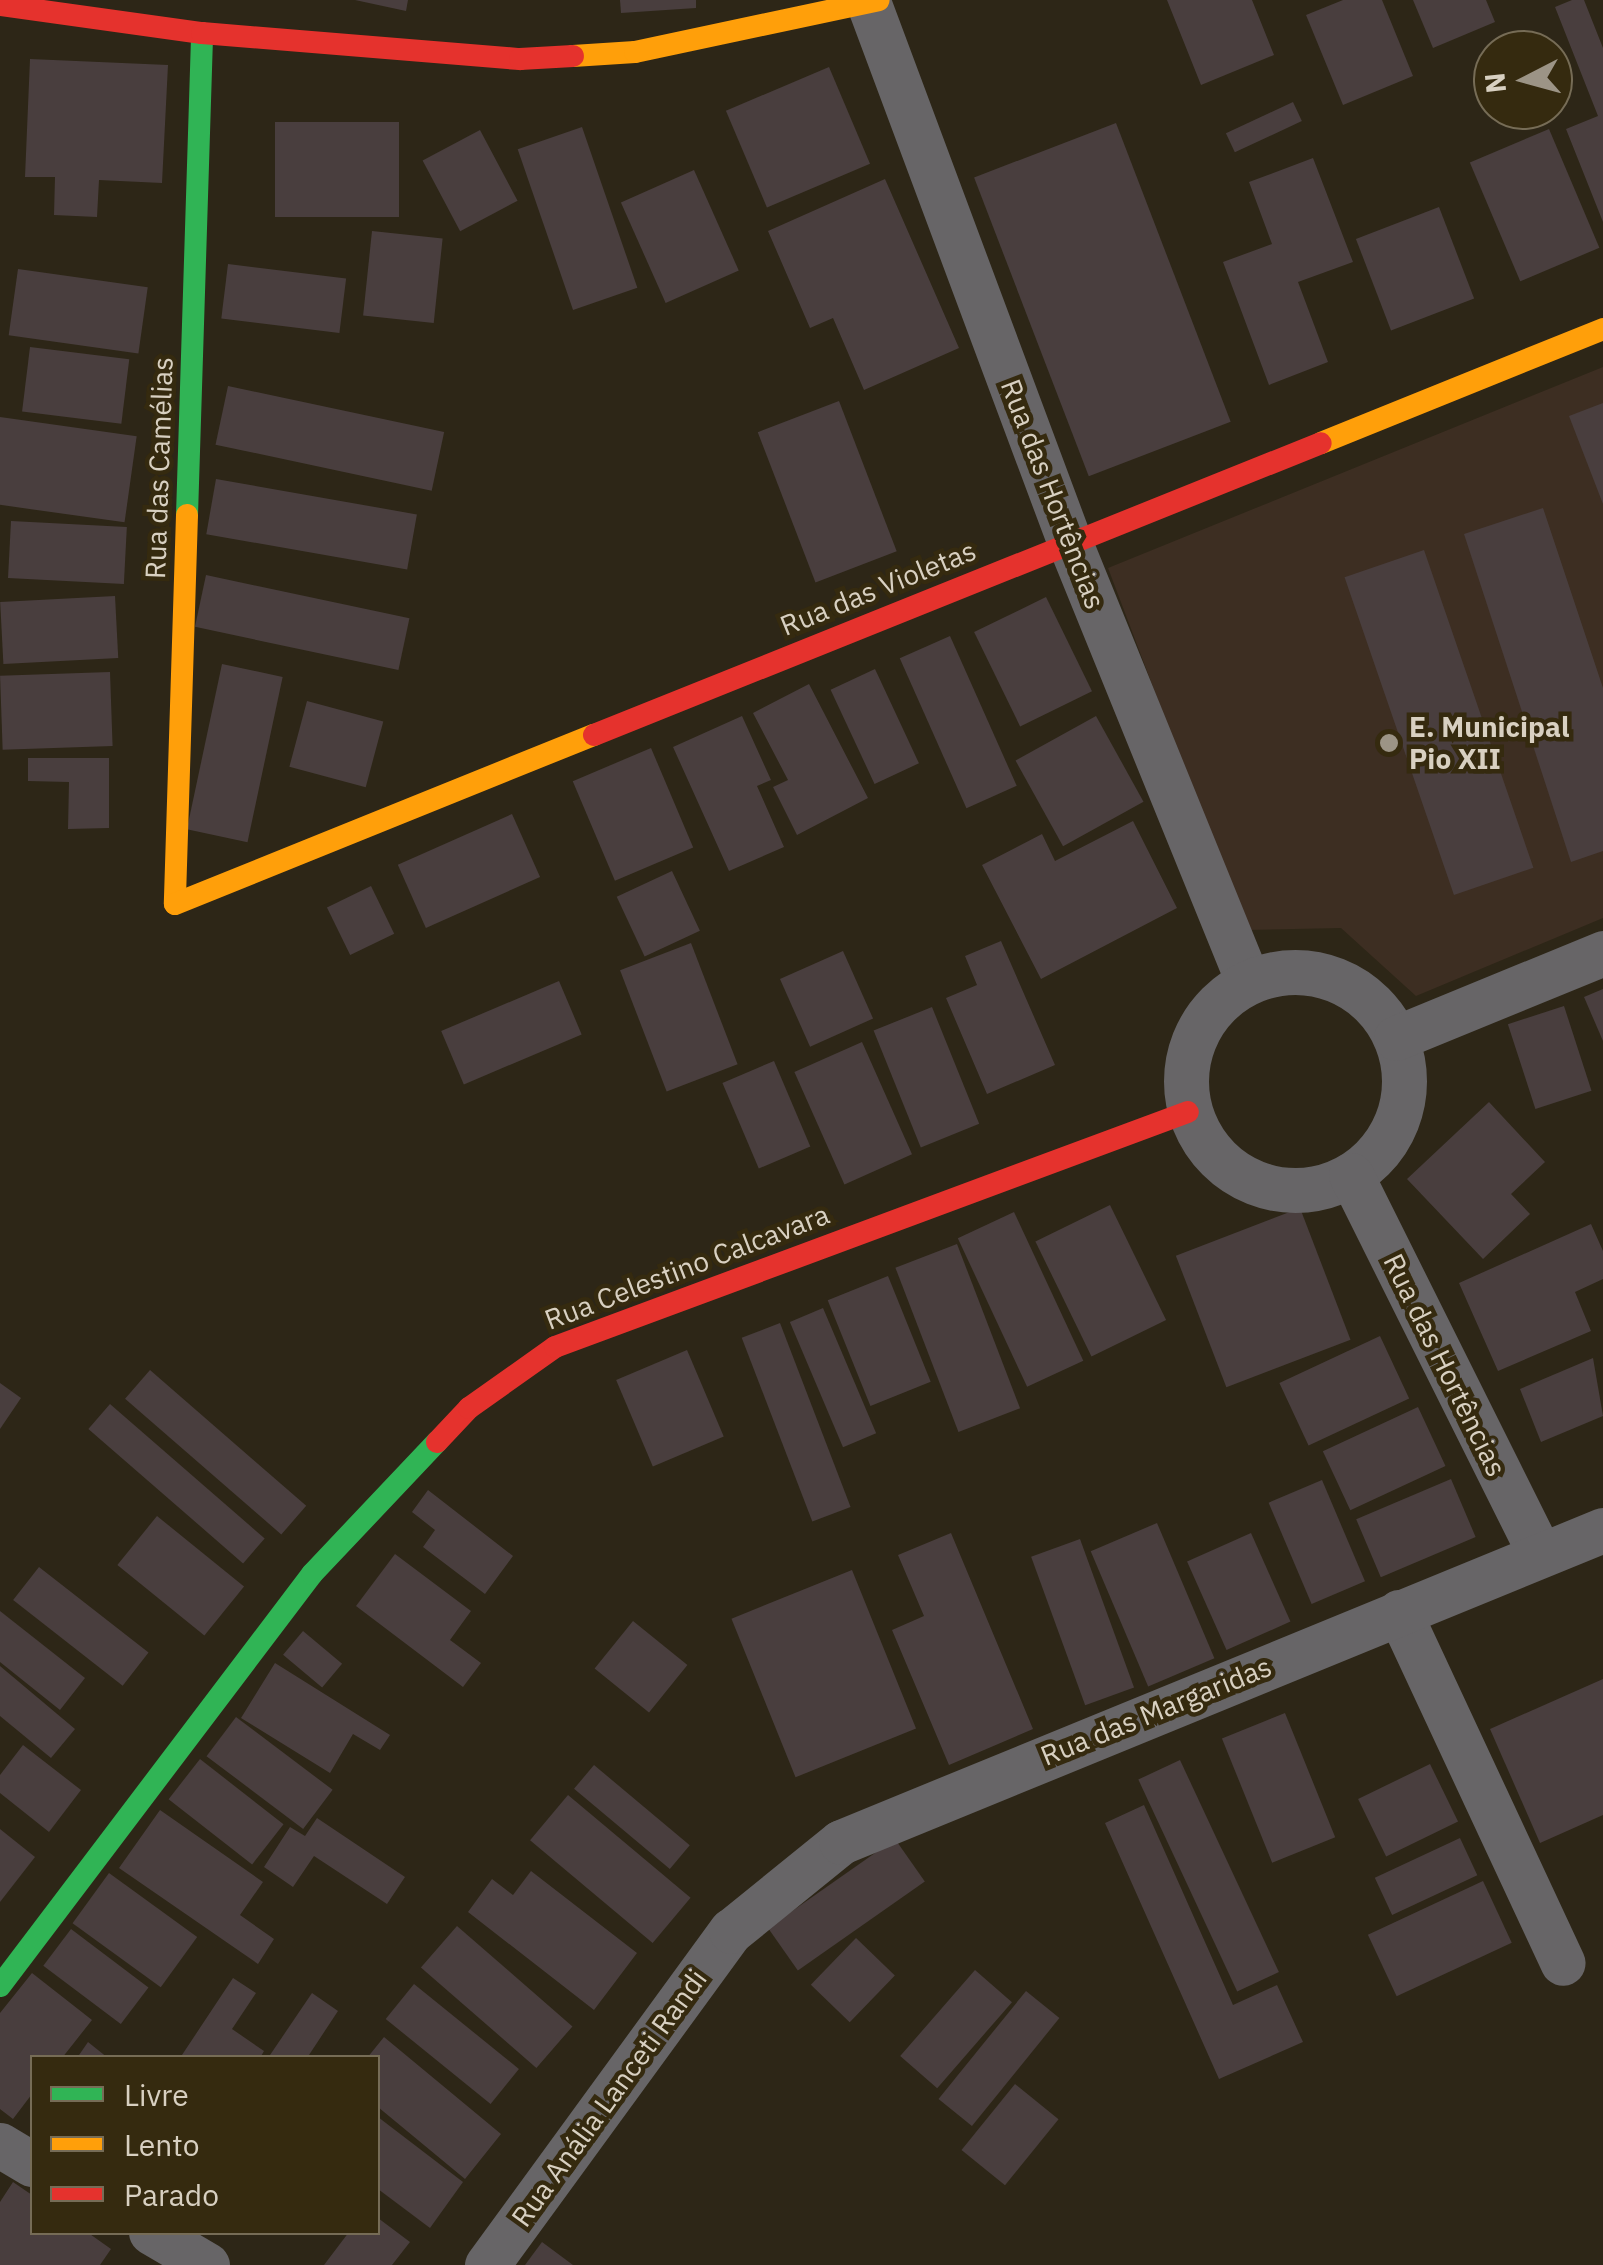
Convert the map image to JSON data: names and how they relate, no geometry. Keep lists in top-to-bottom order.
{
  "streets": {
    "street": [
      "Rua das Camélias",
      "Rua das Hortências",
      "Rua das Violetas",
      "Rua Celestino Calcavara",
      "Rua das Margaridas",
      "Rua Anália Lanceti Randi"
    ]
  },
  "crossings": [
    ["Rua das Camélias", "Rua das Violetas"],
    ["Rua das Hortências", "Rua das Violetas"],
    ["Rua das Hortências", "Rua Celestino Calcavara"],
    ["Rua das Hortências", "Rua das Margaridas"],
    ["Rua das Margaridas", "Rua Anália Lanceti Randi"]
  ],
  "places": ["E. Municipal Pio XII"],
  "legend": ["Livre", "Lento", "Parado"],
  "north": "left"
}
